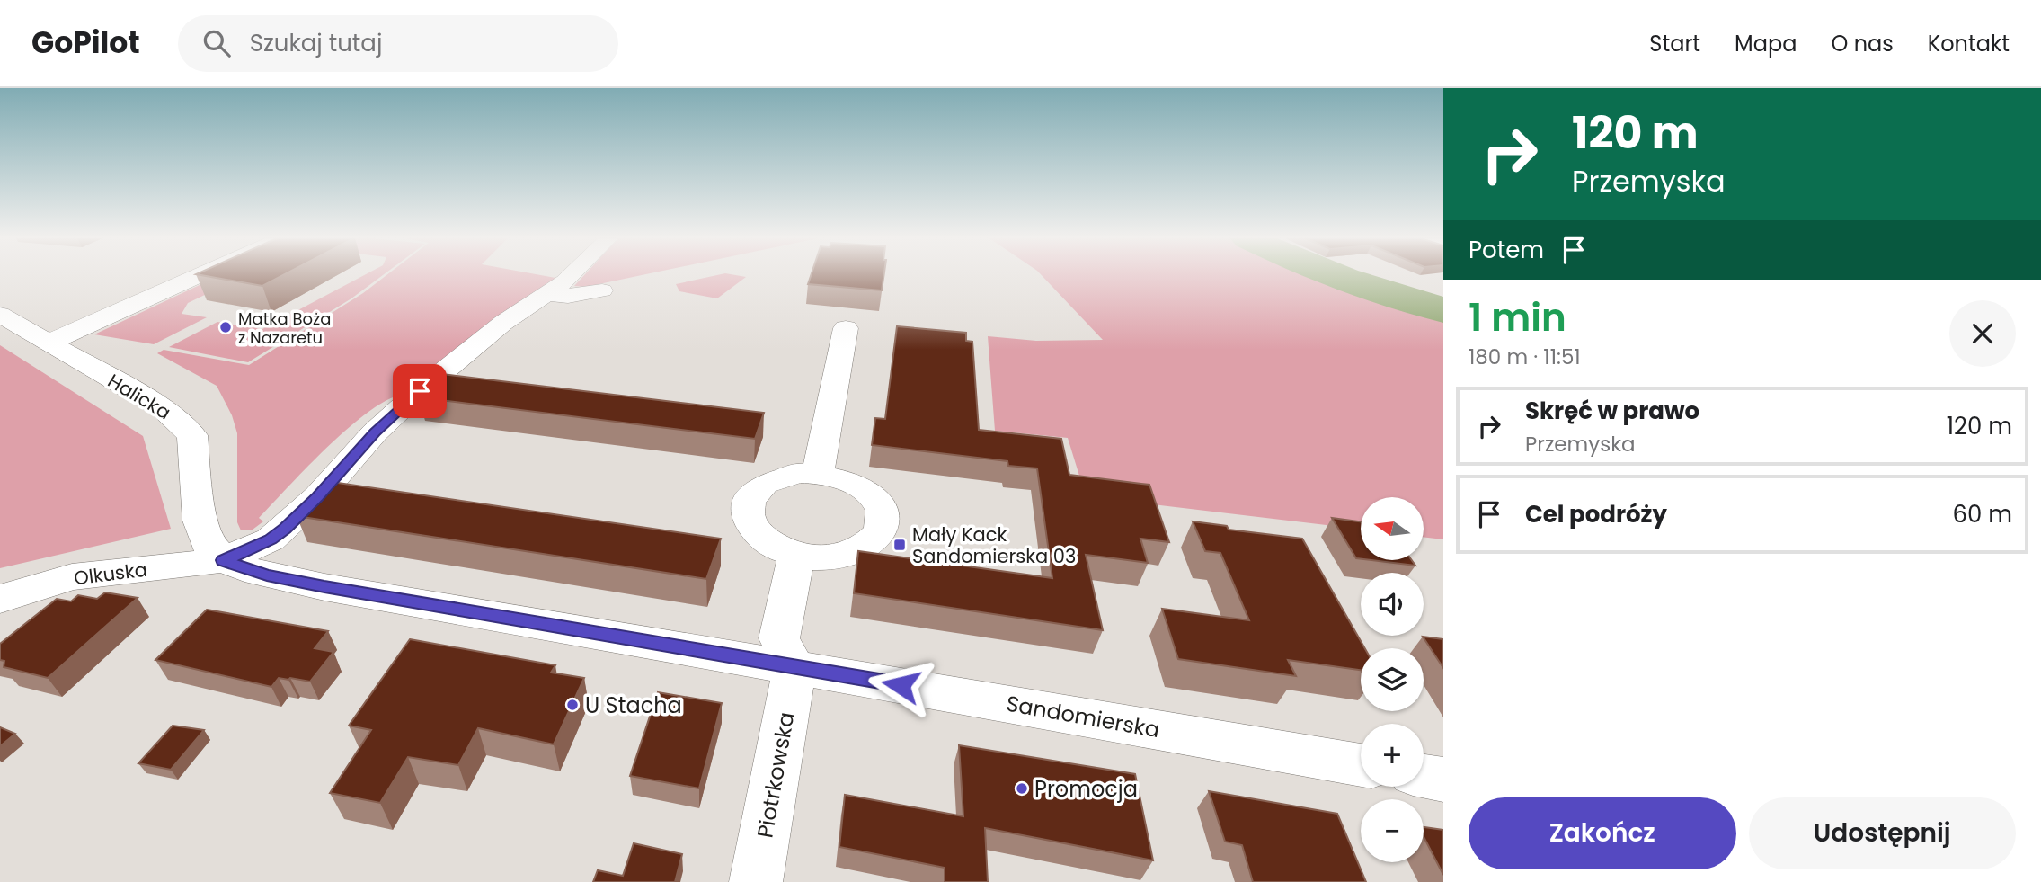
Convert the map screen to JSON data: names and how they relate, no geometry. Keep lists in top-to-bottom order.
{
  "streets": {
    "street": [
      "Halicka",
      "Olkuska",
      "Sandomierska",
      "Piotrkowska"
    ]
  },
  "crossings": [
    ["Halicka", "Olkuska"],
    ["Halicka", "Sandomierska"],
    ["Olkuska", "Sandomierska"],
    ["Sandomierska", "Piotrkowska"]
  ],
  "places": {
    "other": ["Matka Boża z Nazaretu", "U Stacha", "Promocja"],
    "transit": ["Mały Kack Sandomierska 03"]
  },
  "north": "left",
  "page": {
    "header": "GoPilot",
    "search": "Szukaj tutaj",
    "nav": [
      "Start",
      "Mapa",
      "O nas",
      "Kontakt"
    ],
    "turn": ["120 m", "Przemyska"],
    "then": "Potem",
    "heading": ["1 min", "180 m · 11:51"],
    "list": [
      {
        "name": "Skręć w prawo",
        "note": "Przemyska",
        "value": "120 m"
      },
      {
        "name": "Cel podróży",
        "value": "60 m"
      }
    ],
    "map_buttons": ["+", "−"],
    "buttons": ["Zakończ", "Udostępnij"]
  }
}
